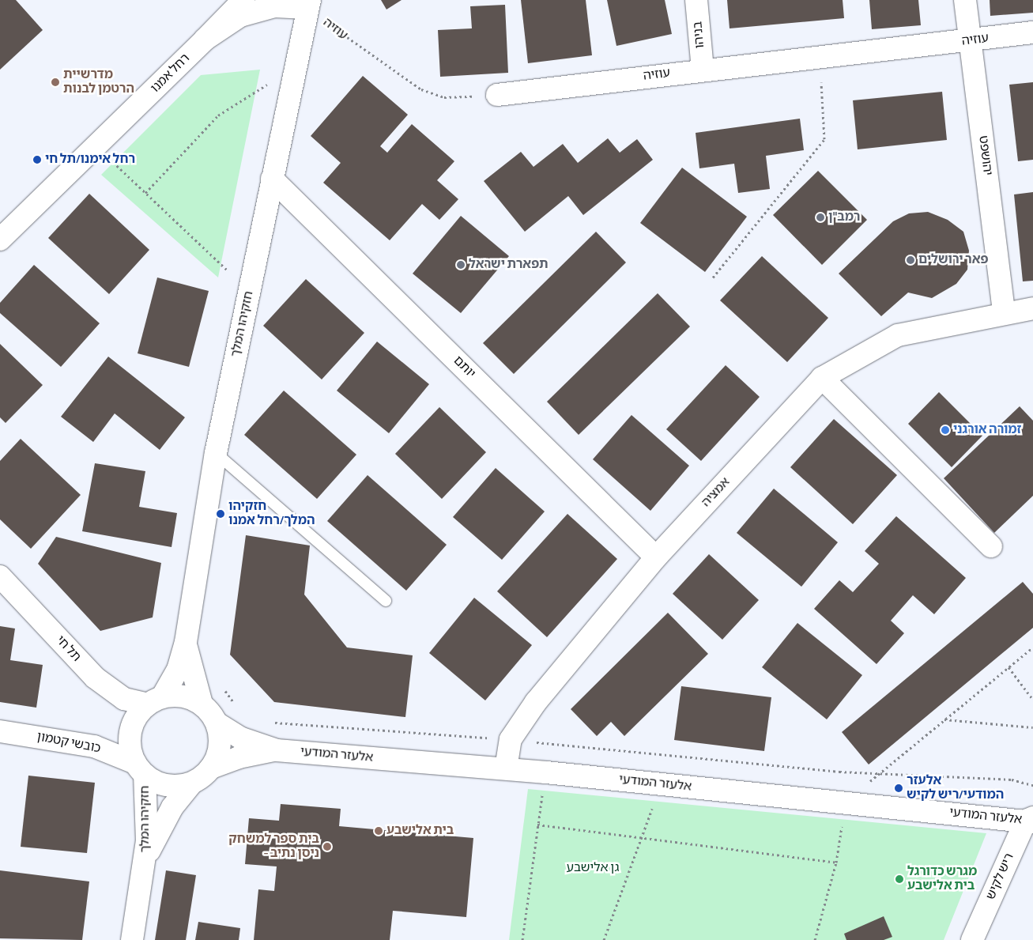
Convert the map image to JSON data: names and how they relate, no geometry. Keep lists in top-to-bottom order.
{
  "streets": {
    "street": [
      "עוזיה",
      "בניהו",
      "רחל אמנו",
      "יהושפט",
      "חזקיהו המלך",
      "יותם",
      "אמציה",
      "תל חי",
      "כובשי קטמון",
      "אלעזר המודעי",
      "ריש לקיש"
    ]
  },
  "crossings": [
    ["עוזיה", "בניהו"],
    ["עוזיה", "רחל אמנו"],
    ["עוזיה", "יהושפט"],
    ["עוזיה", "חזקיהו המלך"],
    ["רחל אמנו", "חזקיהו המלך"],
    ["יהושפט", "אמציה"],
    ["חזקיהו המלך", "יותם"],
    ["חזקיהו המלך", "תל חי"],
    ["חזקיהו המלך", "כובשי קטמון"],
    ["חזקיהו המלך", "אלעזר המודעי"],
    ["יותם", "אמציה"],
    ["אמציה", "אלעזר המודעי"],
    ["תל חי", "כובשי קטמון"],
    ["תל חי", "אלעזר המודעי"],
    ["כובשי קטמון", "אלעזר המודעי"],
    ["אלעזר המודעי", "ריש לקיש"]
  ],
  "parks": ["גן אלישבע"],
  "places": [
    "מדרשיית הרטמן לבנות",
    "רחל אימנו/תל חי",
    "רמב\"ן",
    "פאר ירושלים",
    "תפארת ישראל",
    "זמורה אורגני",
    "חזקיהו המלך/רחל אמנו",
    "אלעזר המודעי/ריש לקיש",
    "בית אלישבע",
    "בית ספר למשחק - ניסן נתיב",
    "מגרש כדורגל בית אלישבע"
  ]
}
